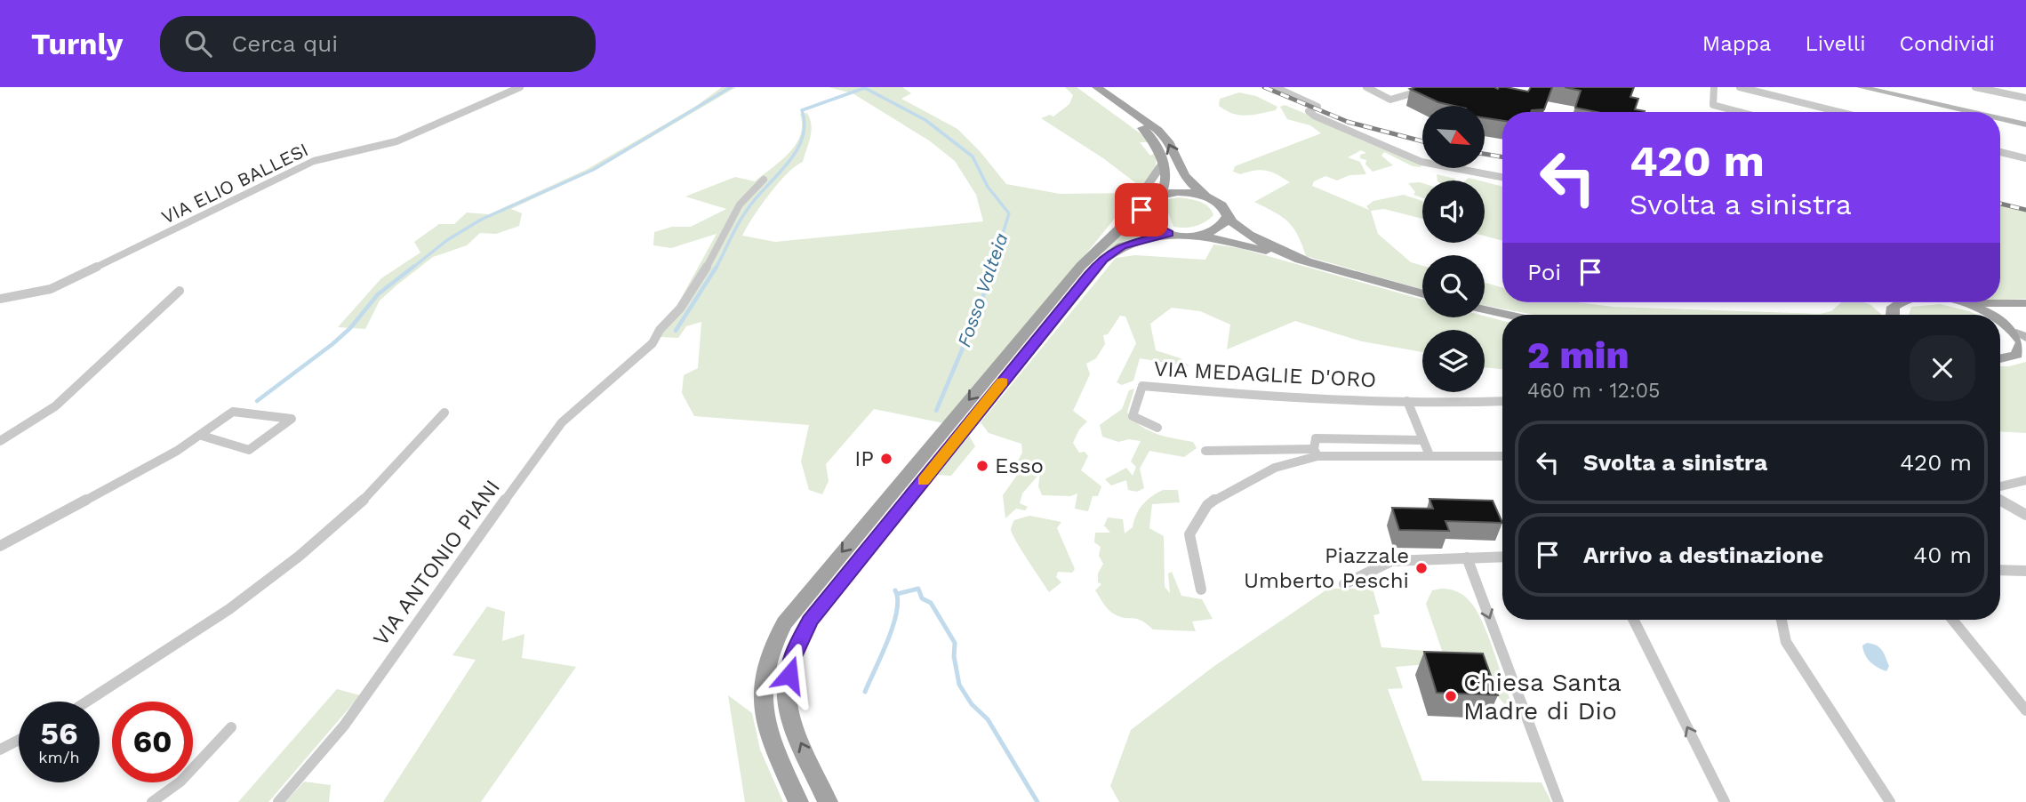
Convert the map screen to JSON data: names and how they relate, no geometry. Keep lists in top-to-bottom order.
{
  "streets": {
    "street": ["VIA ELIO BALLESI", "VIA MEDAGLIE D'ORO", "VIA ANTONIO PIANI"]
  },
  "water": ["Fosso Valteia"],
  "places": [
    "IP",
    "Esso",
    "Piazzale Umberto Peschi",
    "Chiesa Santa Madre di Dio"
  ],
  "north": "bottom right",
  "page": {
    "header": "Turnly",
    "search": "Cerca qui",
    "nav": ["Mappa", "Livelli", "Condividi"],
    "turn": ["420 m", "Svolta a sinistra"],
    "then": "Poi",
    "heading": ["2 min", "460 m · 12:05"],
    "list": [
      {
        "name": "Svolta a sinistra",
        "value": "420 m"
      },
      {
        "name": "Arrivo a destinazione",
        "value": "40 m"
      }
    ],
    "speed": "56 km/h",
    "limit": "60"
  }
}
